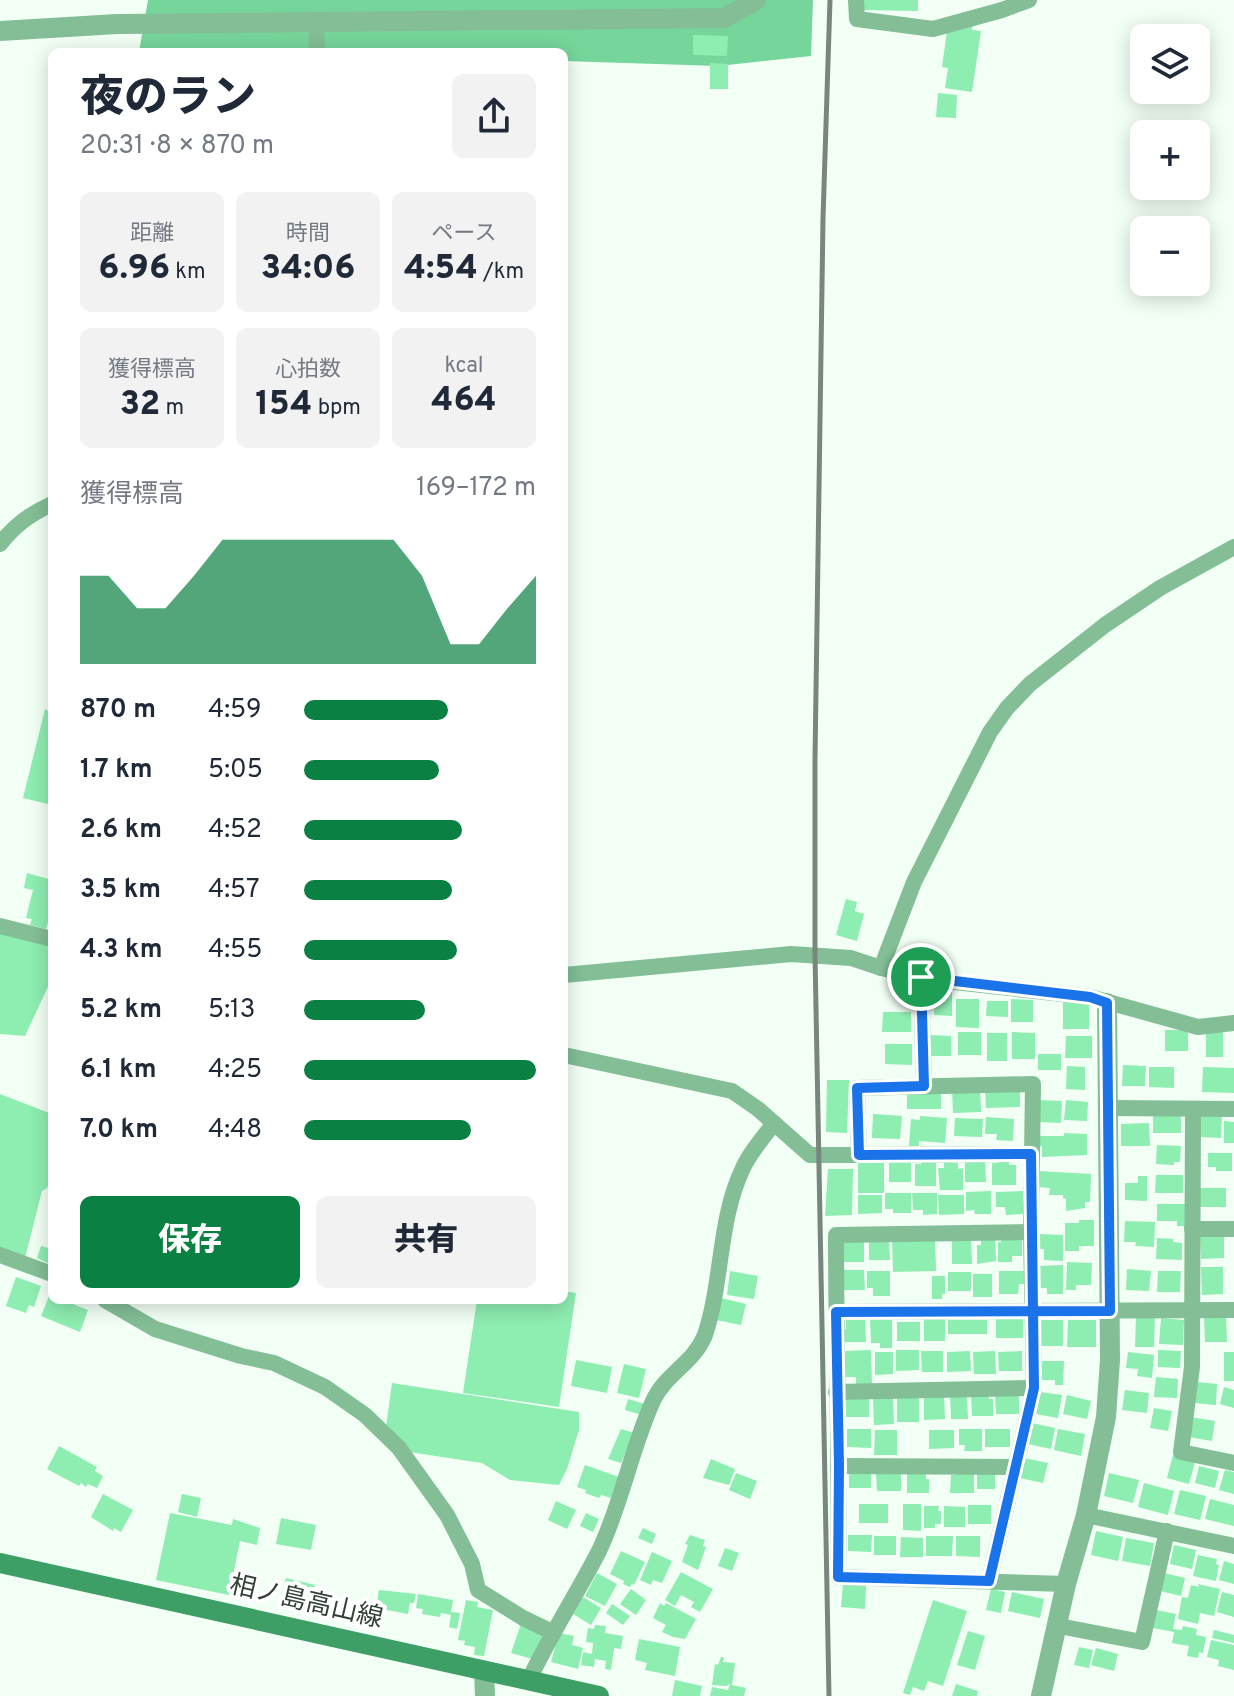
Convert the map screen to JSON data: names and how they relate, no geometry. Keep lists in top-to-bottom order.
{
  "streets": {
    "main road": ["相ノ島高山線"]
  },
  "page": {
    "map_buttons": ["+", "−"],
    "heading": ["夜のラン", "20:31 · 8 × 870 m"],
    "stats": [
      ["距離", "6.96 km"],
      ["時間", "34:06"],
      ["ペース", "4:54 /km"],
      ["獲得標高", "32 m"],
      ["心拍数", "154 bpm"],
      ["kcal", "464"]
    ],
    "chart": ["獲得標高", "169–172 m"],
    "list": [
      {
        "name": "870 m",
        "note": "4:59"
      },
      {
        "name": "1.7 km",
        "note": "5:05"
      },
      {
        "name": "2.6 km",
        "note": "4:52"
      },
      {
        "name": "3.5 km",
        "note": "4:57"
      },
      {
        "name": "4.3 km",
        "note": "4:55"
      },
      {
        "name": "5.2 km",
        "note": "5:13"
      },
      {
        "name": "6.1 km",
        "note": "4:25"
      },
      {
        "name": "7.0 km",
        "note": "4:48"
      }
    ],
    "buttons": ["保存", "共有"]
  }
}
